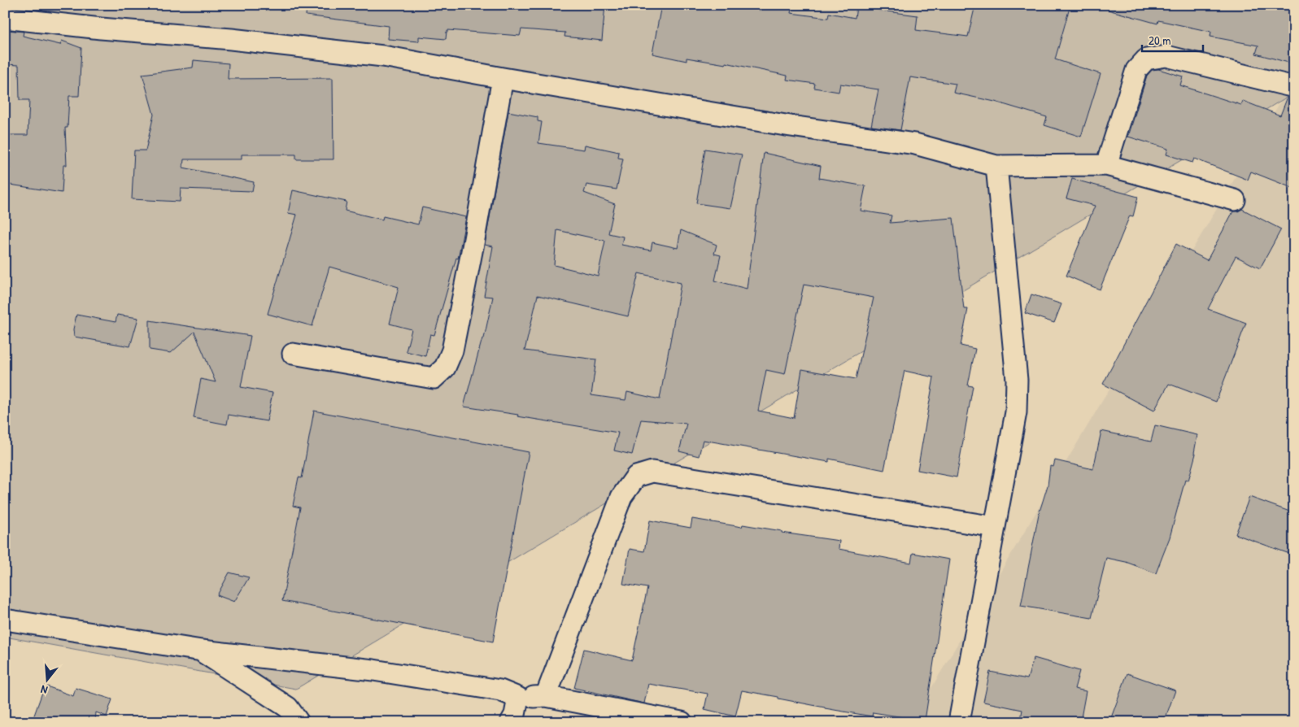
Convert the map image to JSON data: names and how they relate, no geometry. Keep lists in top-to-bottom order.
{
  "scale_bar": "20 m",
  "north": "bottom"
}
